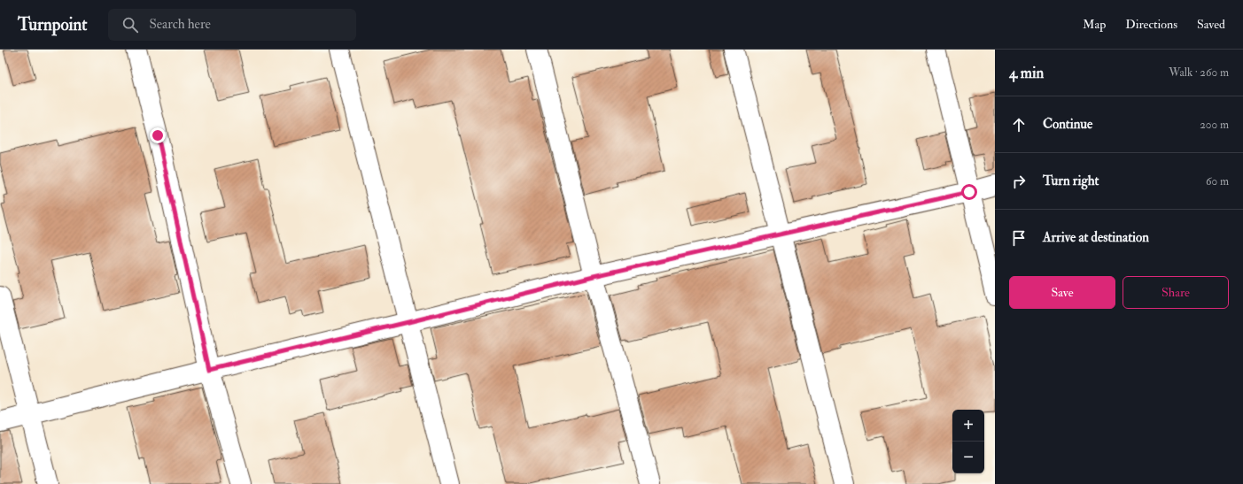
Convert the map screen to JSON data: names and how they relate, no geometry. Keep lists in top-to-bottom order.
{
  "page": {
    "header": "Turnpoint",
    "search": "Search here",
    "nav": ["Map", "Directions", "Saved"],
    "heading": ["4 min", "Walk · 260 m"],
    "list": [
      ["Continue", "200 m"],
      ["Turn right", "60 m"],
      "Arrive at destination"
    ],
    "buttons": ["Save", "Share"],
    "map_buttons": ["+", "−"]
  }
}
